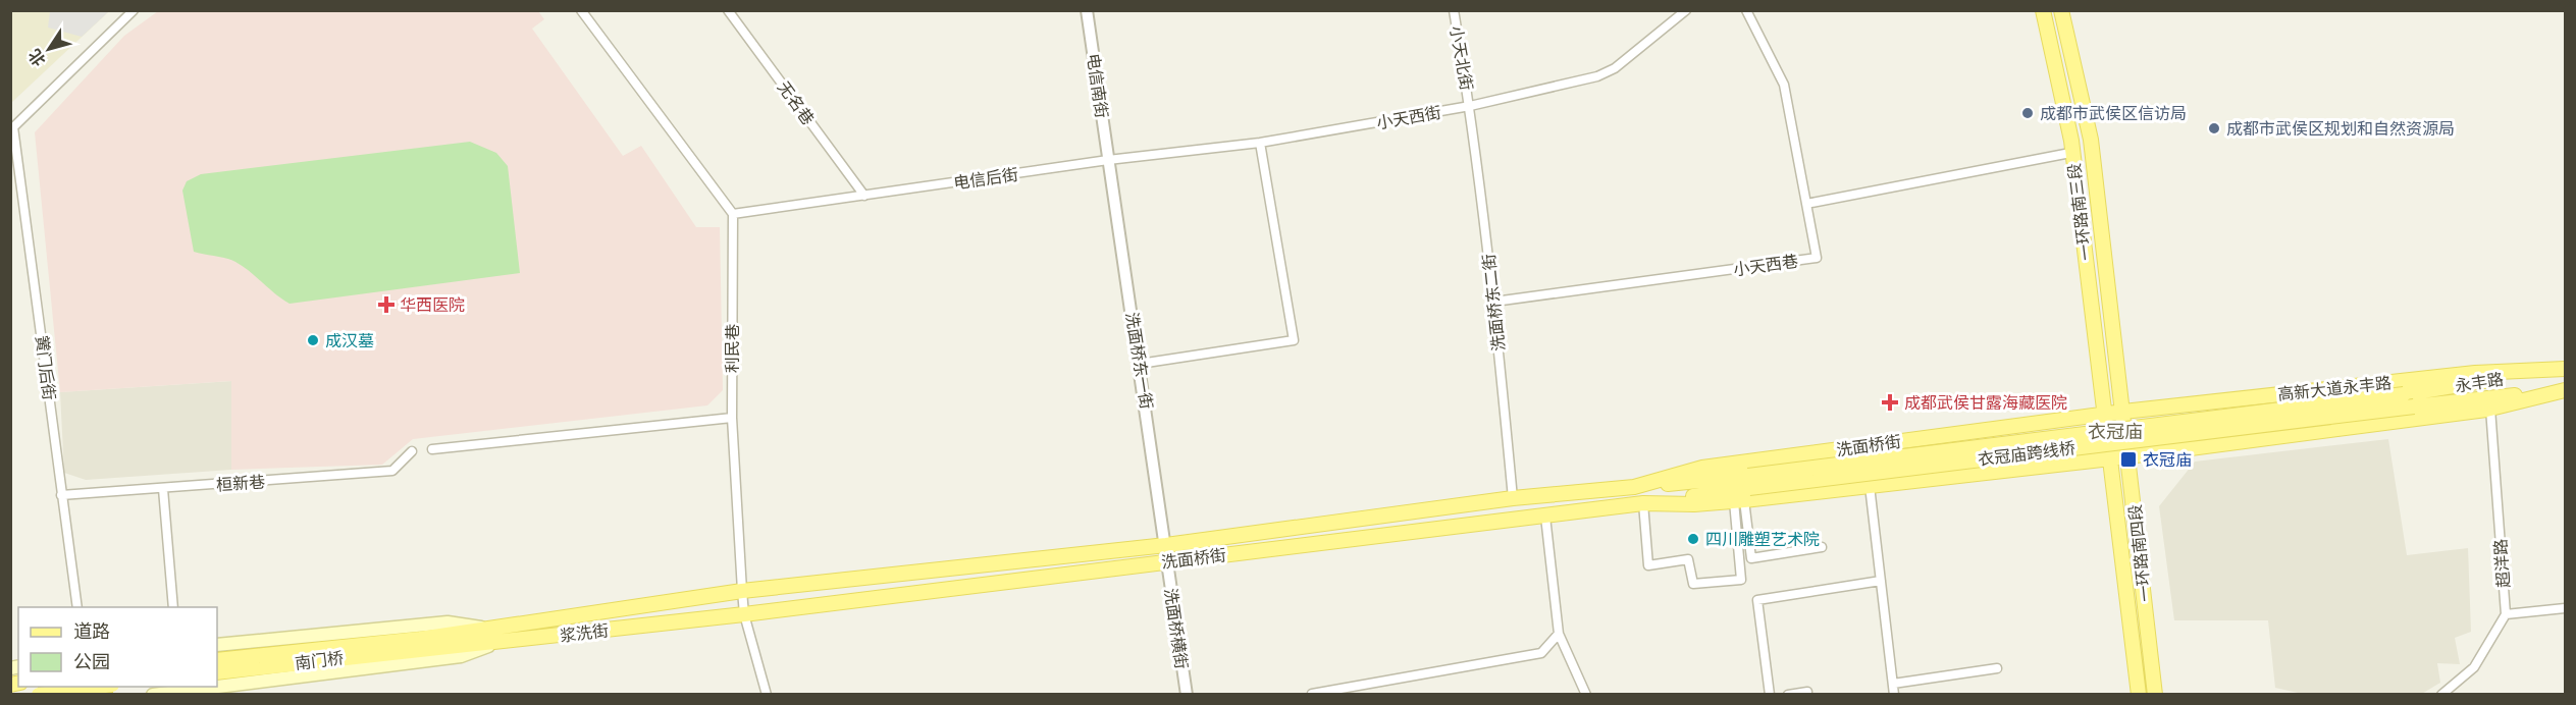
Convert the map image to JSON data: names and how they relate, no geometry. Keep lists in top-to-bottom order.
{
  "streets": {
    "main road": [
      "一环路南三段",
      "永丰路",
      "高新大道永丰路",
      "洗面桥街",
      "衣冠庙跨线桥",
      "一环路南四段",
      "浆洗街",
      "南门桥"
    ],
    "street": [
      "小天北街",
      "电信南街",
      "无名巷",
      "小天西街",
      "电信后街",
      "小天西巷",
      "洗面桥东二街",
      "利民巷",
      "洗面桥东一街",
      "黉门后街",
      "桓新巷",
      "超洋路",
      "洗面桥横街"
    ]
  },
  "crossings": [
    ["小天北街", "小天西街"],
    ["小天北街", "洗面桥东二街"],
    ["电信南街", "小天西街"],
    ["电信南街", "电信后街"],
    ["电信南街", "洗面桥东一街"],
    ["无名巷", "电信后街"],
    ["小天西街", "电信后街"],
    ["小天西街", "洗面桥东二街"],
    ["小天西街", "洗面桥东一街"],
    ["电信后街", "洗面桥东一街"],
    ["一环路南三段", "高新大道永丰路"],
    ["一环路南三段", "洗面桥街"],
    ["一环路南三段", "一环路南四段"],
    ["小天西巷", "洗面桥东二街"],
    ["洗面桥东二街", "洗面桥街"],
    ["利民巷", "洗面桥街"],
    ["利民巷", "浆洗街"],
    ["洗面桥东一街", "洗面桥街"],
    ["洗面桥东一街", "洗面桥横街"],
    ["黉门后街", "桓新巷"],
    ["永丰路", "高新大道永丰路"],
    ["永丰路", "衣冠庙跨线桥"],
    ["高新大道永丰路", "洗面桥街"],
    ["高新大道永丰路", "一环路南四段"],
    ["洗面桥街", "衣冠庙跨线桥"],
    ["洗面桥街", "一环路南四段"],
    ["洗面桥街", "洗面桥横街"],
    ["洗面桥街", "浆洗街"],
    ["浆洗街", "南门桥"]
  ],
  "districts": ["衣冠庙"],
  "places": {
    "other": [
      "成都市武侯区信访局",
      "成都市武侯区规划和自然资源局",
      "成汉墓",
      "四川雕塑艺术院"
    ],
    "health": ["华西医院", "成都武侯甘露海藏医院"],
    "transit": ["衣冠庙"]
  },
  "legend": ["道路", "公园"],
  "north": "bottom left"
}
